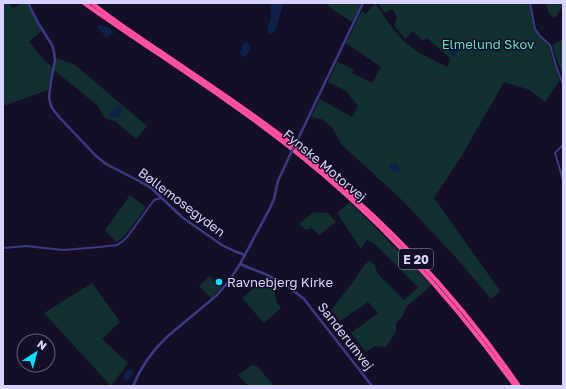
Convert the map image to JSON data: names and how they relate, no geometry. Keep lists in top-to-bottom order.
{
  "streets": {
    "highway": ["Fynske Motorvej", "E 20"],
    "street": ["Bøllemosegyden", "Sanderumvej"]
  },
  "parks": ["Elmelund Skov"],
  "places": ["Ravnebjerg Kirke"],
  "north": "top right"
}
